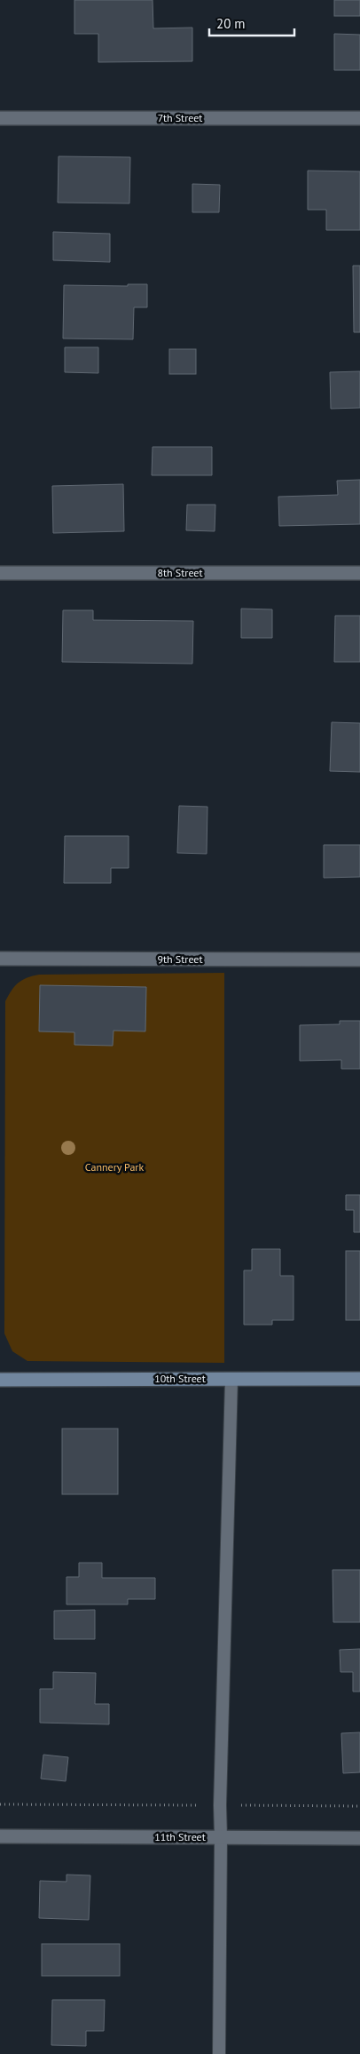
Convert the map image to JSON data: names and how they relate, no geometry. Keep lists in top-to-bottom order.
{
  "streets": {
    "street": [
      "7th Street",
      "8th Street",
      "9th Street",
      "10th Street",
      "11th Street"
    ]
  },
  "parks": ["Cannery Park"],
  "scale_bar": "20 m"
}
